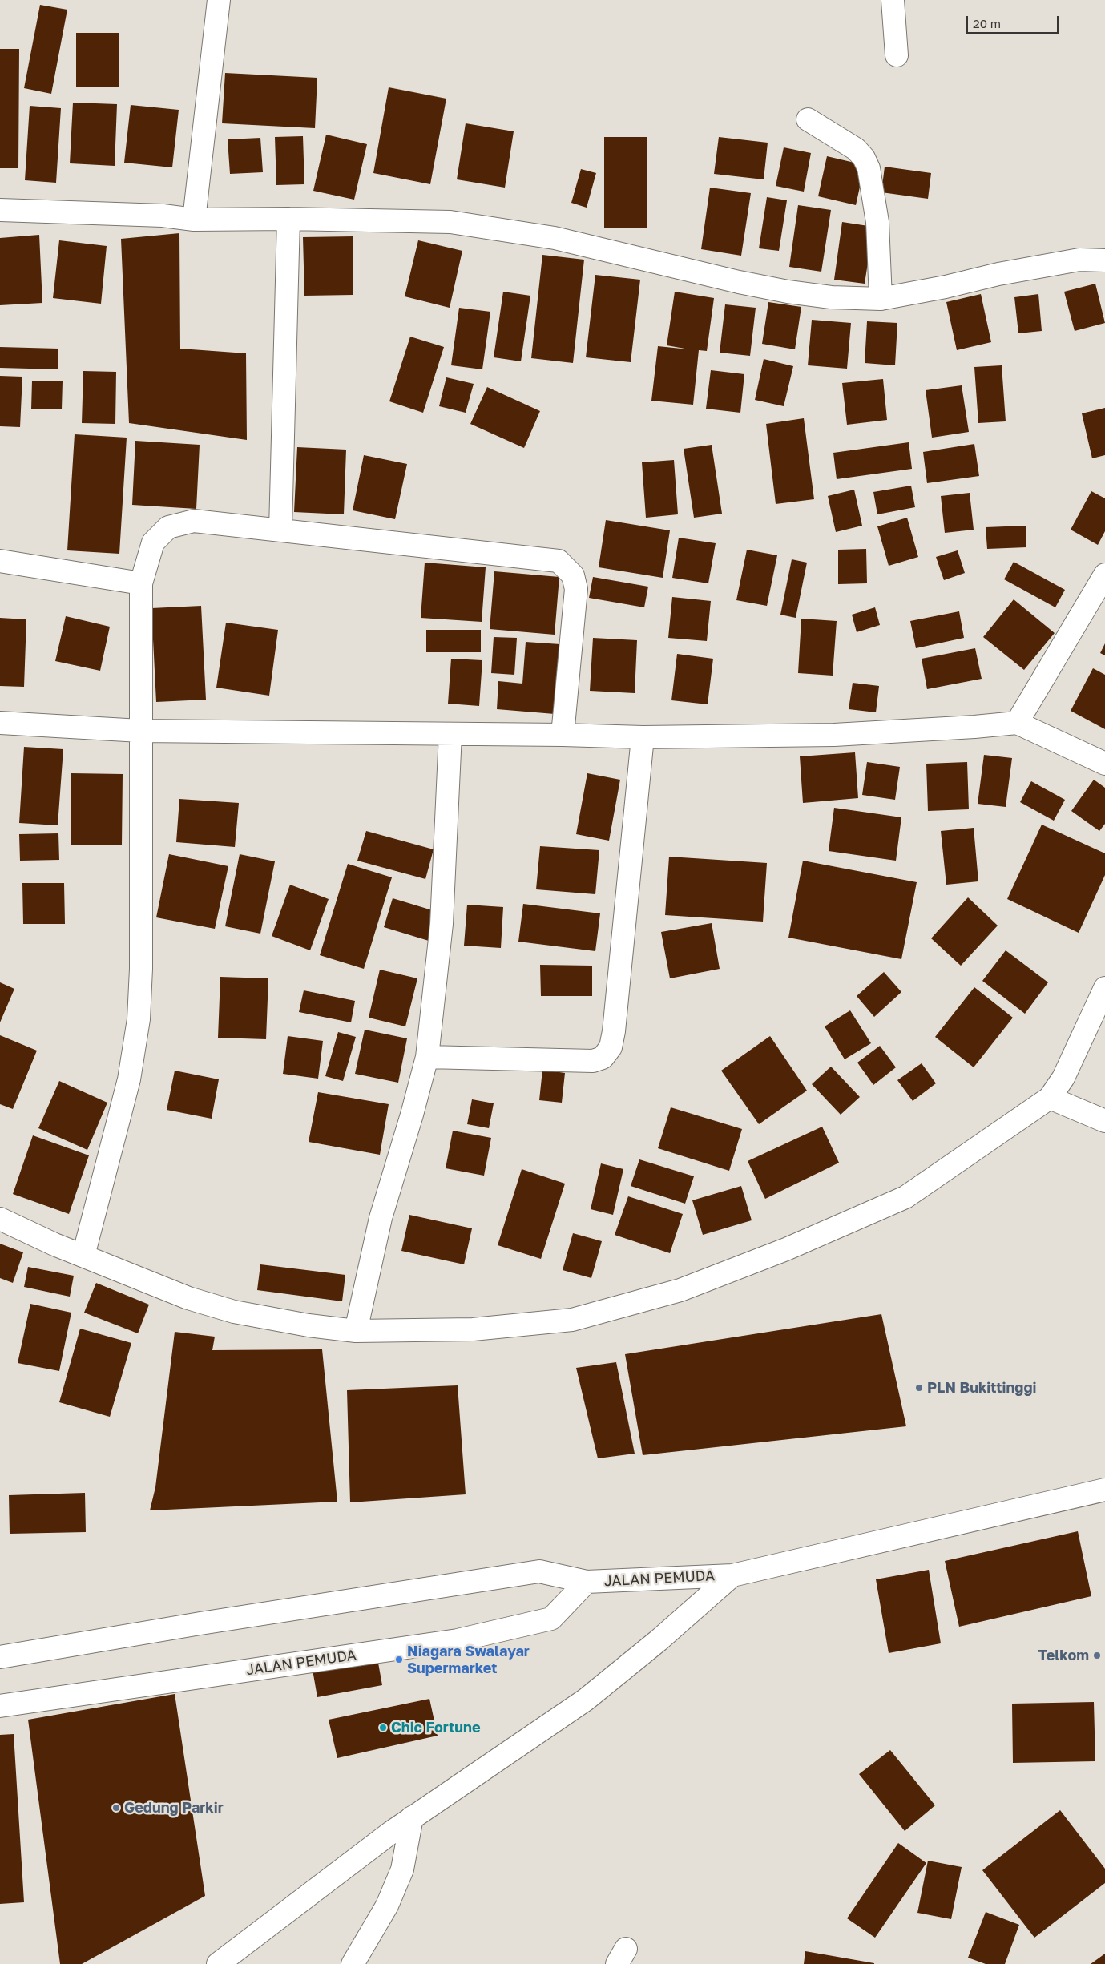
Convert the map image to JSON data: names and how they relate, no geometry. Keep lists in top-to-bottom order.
{
  "streets": {
    "street": ["JALAN PEMUDA"]
  },
  "places": [
    "PLN Bukittinggi",
    "Telkom",
    "Niagara Swalayar Supermarket",
    "Chic Fortune",
    "Gedung Parkir"
  ],
  "scale_bar": "20 m"
}
